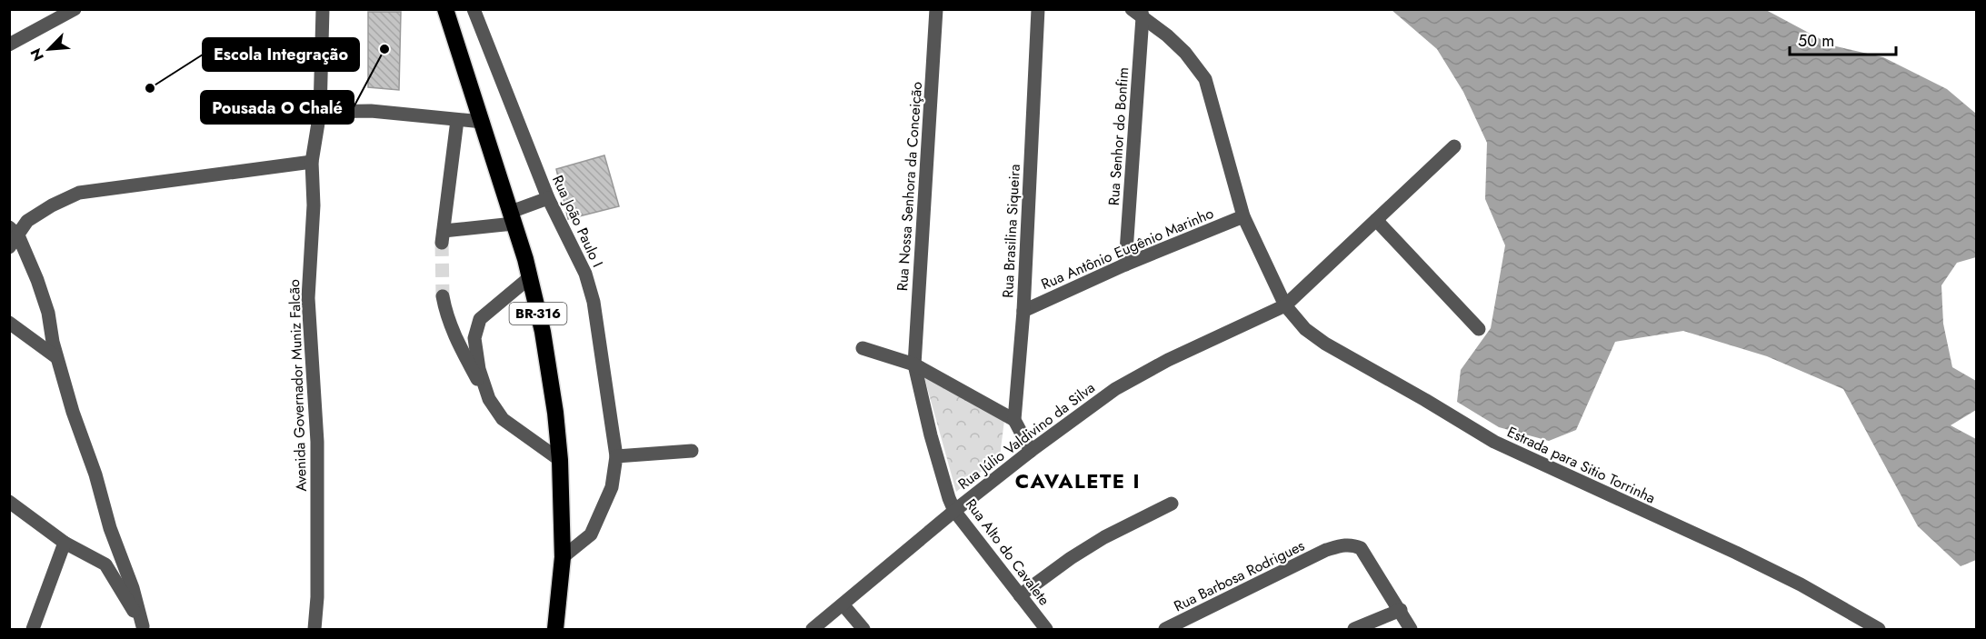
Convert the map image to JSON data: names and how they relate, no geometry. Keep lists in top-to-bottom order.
{
  "streets": {
    "highway": ["BR-316"],
    "street": [
      "Rua Senhor do Bonfim",
      "Rua Nossa Senhora da Conceição",
      "Rua João Paulo I",
      "Rua Brasilina Siqueira",
      "Rua Antônio Eugênio Marinho",
      "Avenida Governador Muniz Falcão",
      "Rua Júlio Valdivino da Silva",
      "Estrada para Sitio Torrinha",
      "Rua Alto do Cavalete",
      "Rua Barbosa Rodrigues"
    ]
  },
  "crossings": [
    ["Rua Senhor do Bonfim", "Rua Antônio Eugênio Marinho"],
    ["Rua Senhor do Bonfim", "Estrada para Sitio Torrinha"],
    ["Rua Nossa Senhora da Conceição", "Rua Alto do Cavalete"],
    ["Rua João Paulo I", "BR-316"],
    ["Rua Brasilina Siqueira", "Rua Antônio Eugênio Marinho"],
    ["Rua Antônio Eugênio Marinho", "Estrada para Sitio Torrinha"],
    ["Rua Júlio Valdivino da Silva", "Estrada para Sitio Torrinha"],
    ["Rua Júlio Valdivino da Silva", "Rua Alto do Cavalete"]
  ],
  "districts": ["CAVALETE I"],
  "places": ["Pousada O Chalé", "Escola Integração"],
  "scale_bar": "50 m",
  "north": "bottom left"
}
